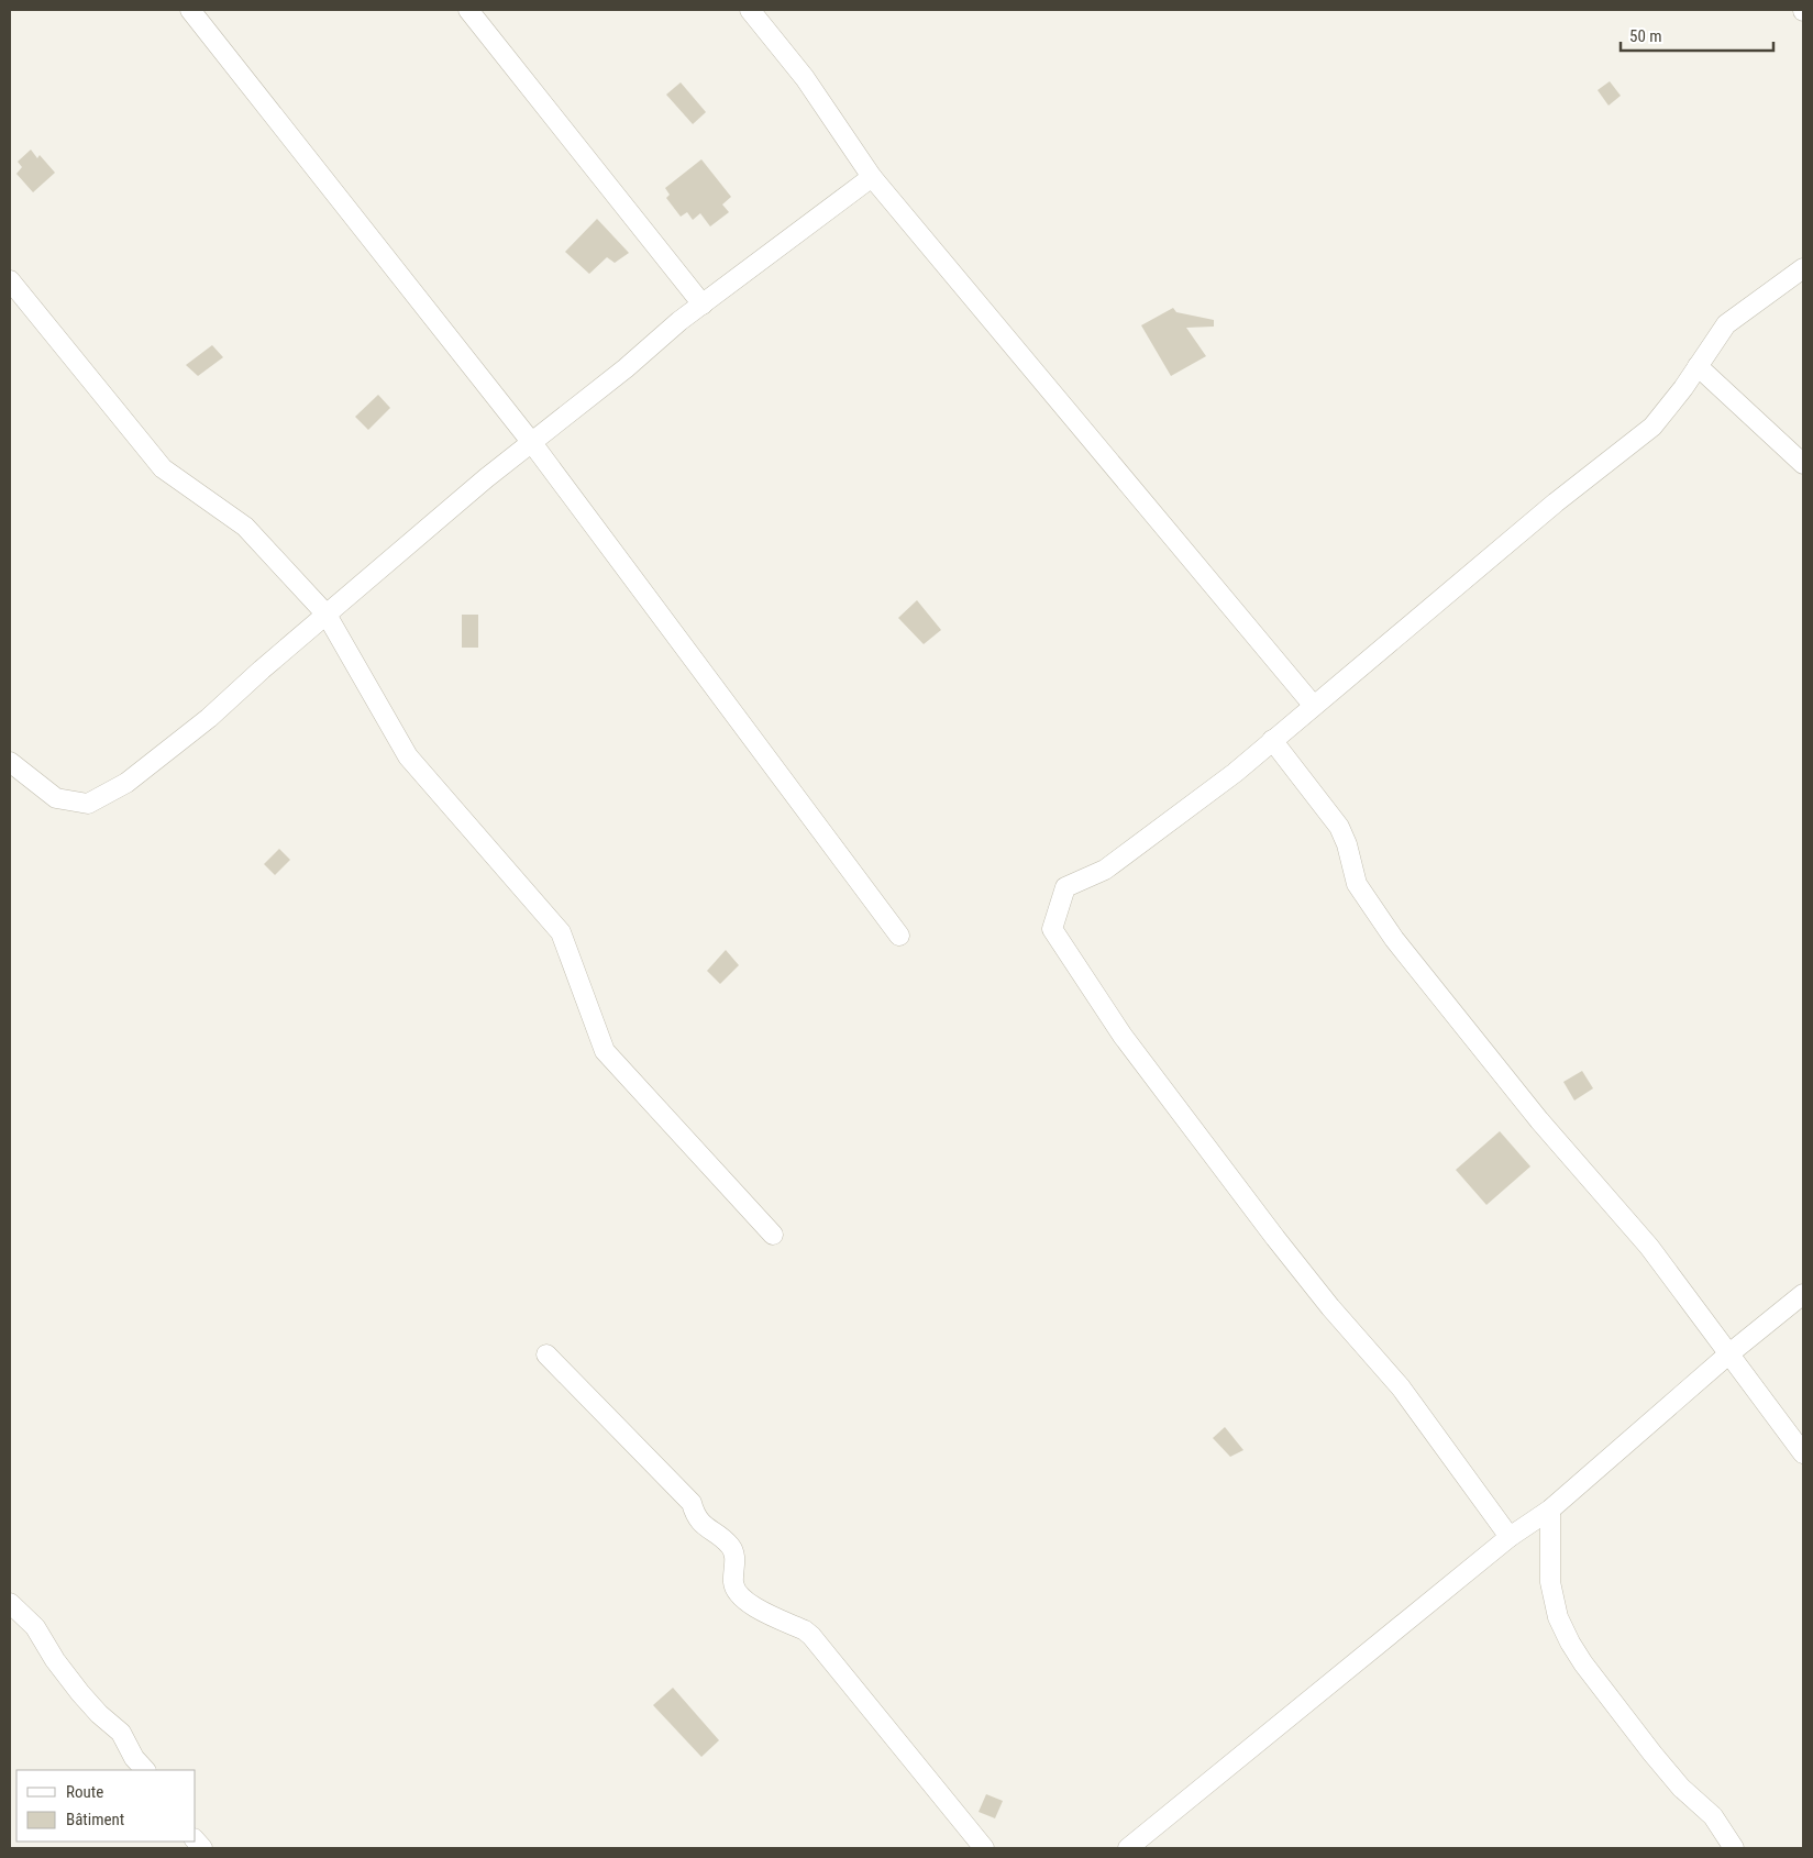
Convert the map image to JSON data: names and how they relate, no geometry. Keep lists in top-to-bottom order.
{
  "legend": ["Route", "Bâtiment"],
  "scale_bar": "50 m"
}
